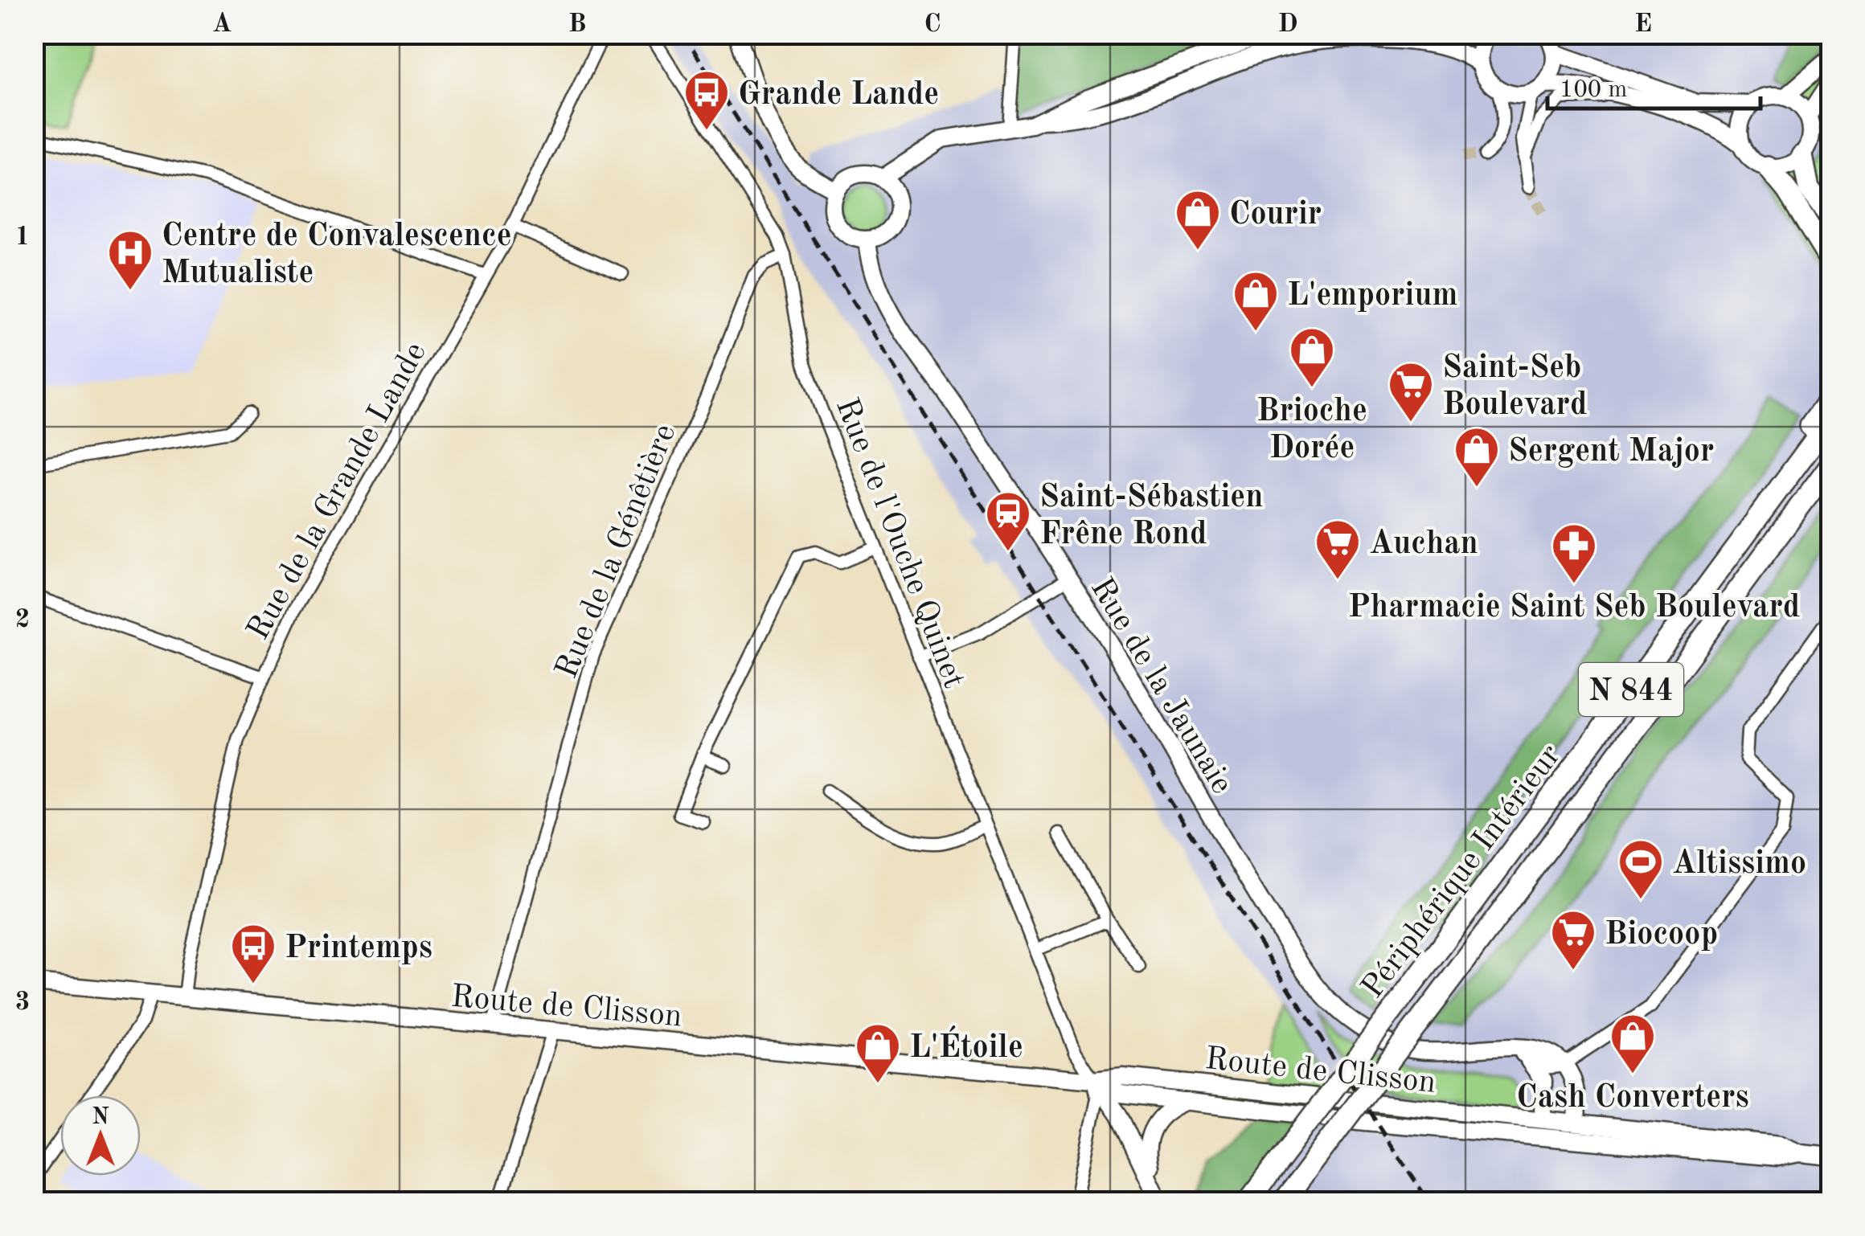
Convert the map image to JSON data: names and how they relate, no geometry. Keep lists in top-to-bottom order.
{
  "streets": {
    "highway": ["N 844", "Périphérique Intérieur"],
    "main road": ["Rue de la Jaunaie", "Route de Clisson"],
    "street": ["Rue de la Grande Lande", "Rue de l'Ouche Quinet", "Rue de la Génêtière"]
  },
  "crossings": [
    ["Rue de la Grande Lande", "Route de Clisson"],
    ["Rue de l'Ouche Quinet", "Rue de la Génêtière"],
    ["Rue de l'Ouche Quinet", "Route de Clisson"],
    ["Rue de la Génêtière", "Route de Clisson"]
  ],
  "places": {
    "bus stop": ["Grande Lande", "Printemps"],
    "shop": [
      "Courir",
      "L'emporium",
      "Brioche Dorée",
      "Sergent Major",
      "Cash Converters",
      "L'Étoile"
    ],
    "hospital": ["Centre de Convalescence Mutualiste"],
    "supermarket": ["Saint-Seb Boulevard", "Auchan", "Biocoop"],
    "station": ["Saint-Sébastien Frêne Rond"],
    "pharmacy": ["Pharmacie Saint Seb Boulevard"],
    "sports": ["Altissimo"]
  },
  "scale_bar": "100 m",
  "north": "top",
  "grid": {
    "columns": [
      "A",
      "B",
      "C",
      "D",
      "E"
    ],
    "rows": ["1", "2", "3"]
  }
}
